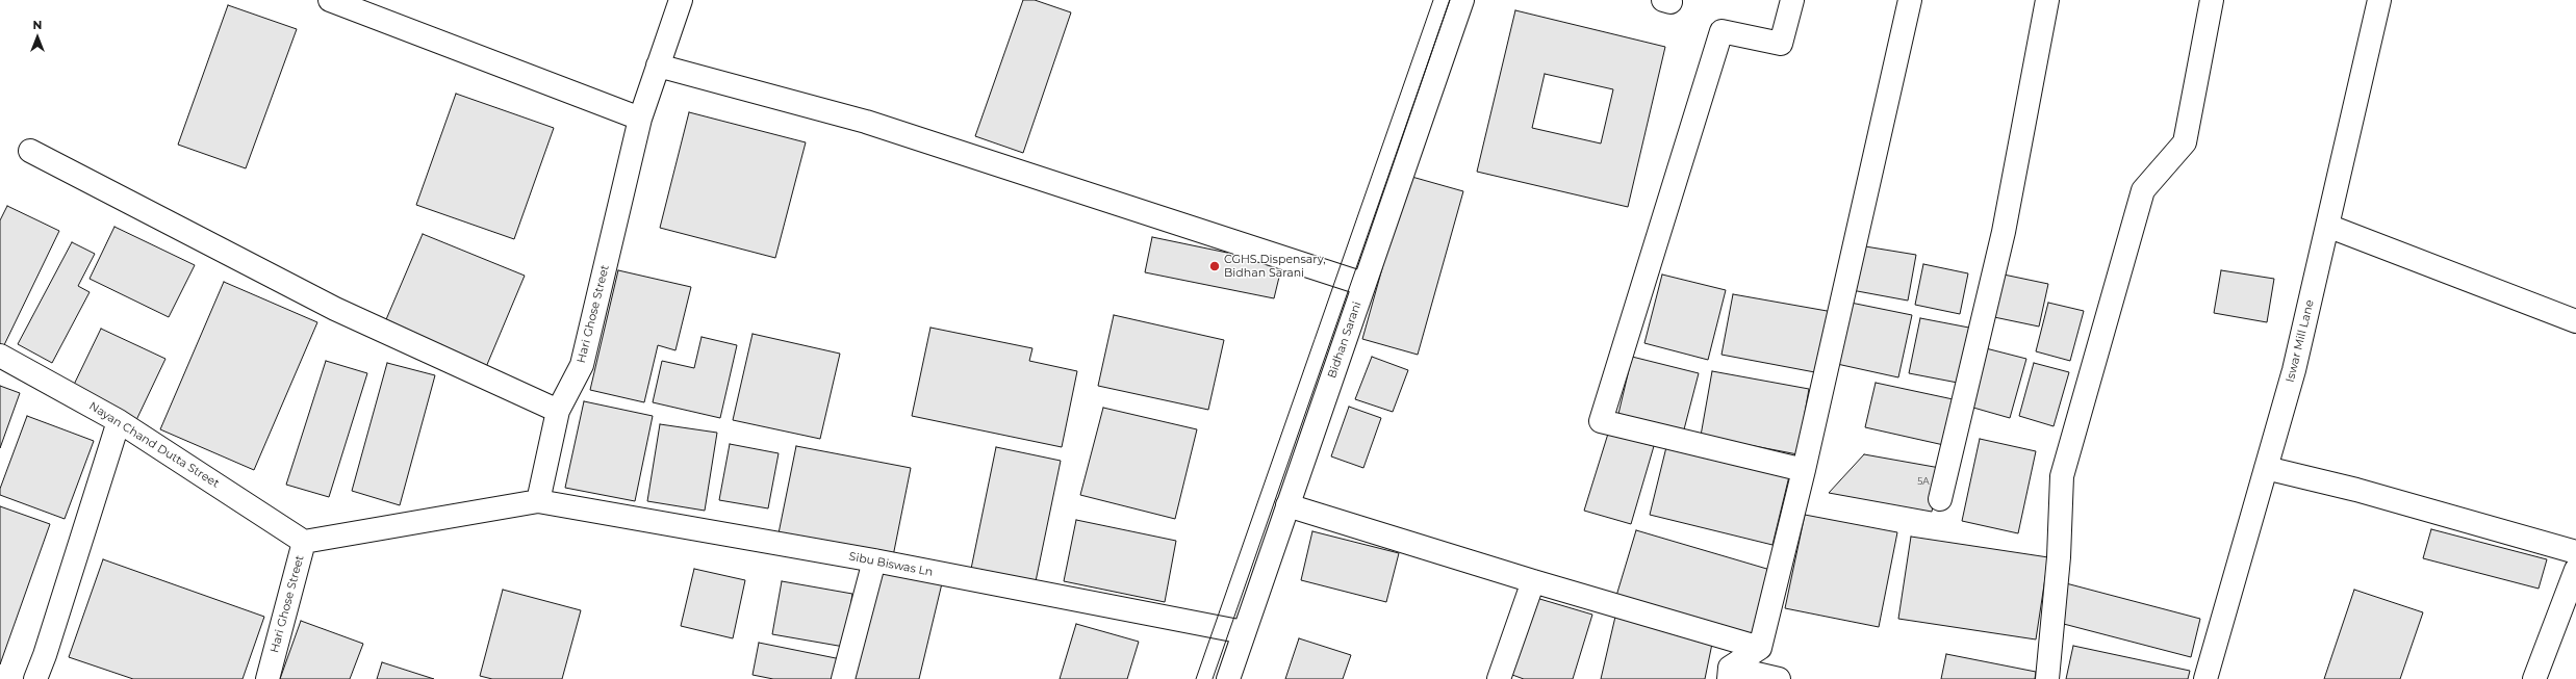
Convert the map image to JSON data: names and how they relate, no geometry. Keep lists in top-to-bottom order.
{
  "streets": {
    "street": [
      "Hari Ghose Street",
      "Bidhan Sarani",
      "Iswar Mill Lane",
      "Nayan Chand Dutta Street",
      "Sibu Biswas Ln"
    ]
  },
  "crossings": [
    ["Hari Ghose Street", "Nayan Chand Dutta Street"],
    ["Hari Ghose Street", "Sibu Biswas Ln"],
    ["Bidhan Sarani", "Sibu Biswas Ln"]
  ],
  "places": ["CGHS Dispensary, Bidhan Sarani"],
  "house_numbers": ["5A"],
  "north": "top"
}
